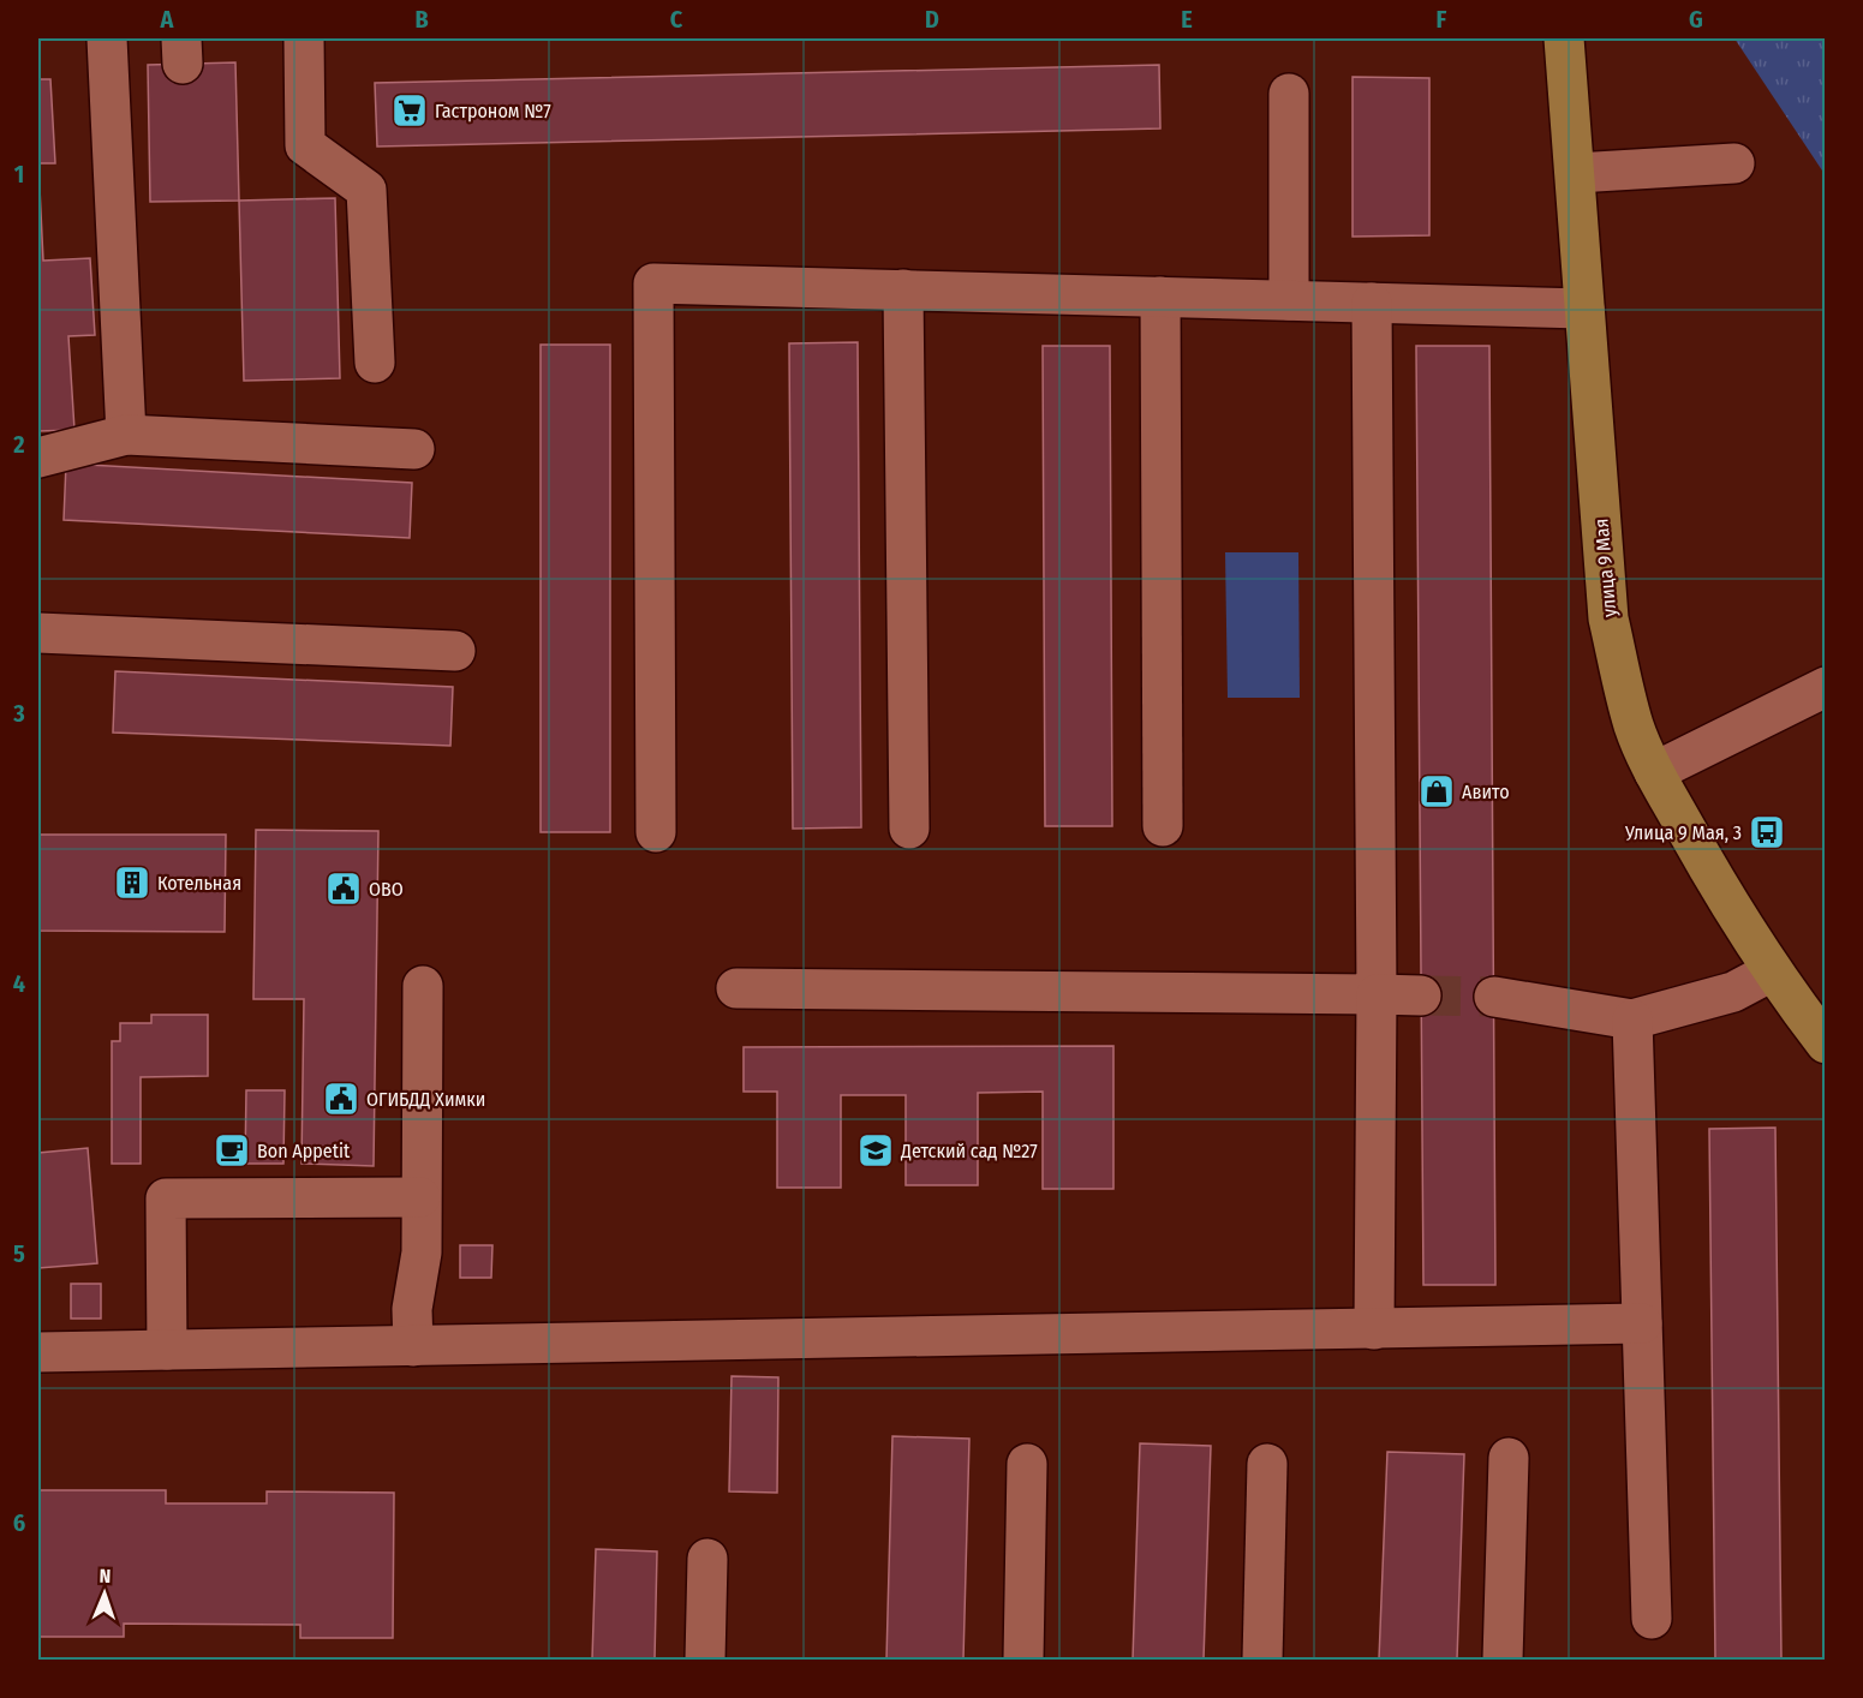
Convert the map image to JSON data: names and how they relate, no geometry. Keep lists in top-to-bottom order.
{
  "streets": {
    "main road": ["улица 9 Мая"]
  },
  "places": {
    "supermarket": ["Гастроном №7"],
    "shop": ["Авито"],
    "bus stop": ["Улица 9 Мая, 3"],
    "building": ["Котельная"],
    "public building": ["ОВО", "ОГИБДД Химки"],
    "cafe": ["Bon Appetit"],
    "school or university": ["Детский сад №27"]
  },
  "north": "top",
  "grid": {
    "columns": [
      "A",
      "B",
      "C",
      "D",
      "E",
      "F",
      "G"
    ],
    "rows": [
      "1",
      "2",
      "3",
      "4",
      "5",
      "6"
    ]
  }
}
